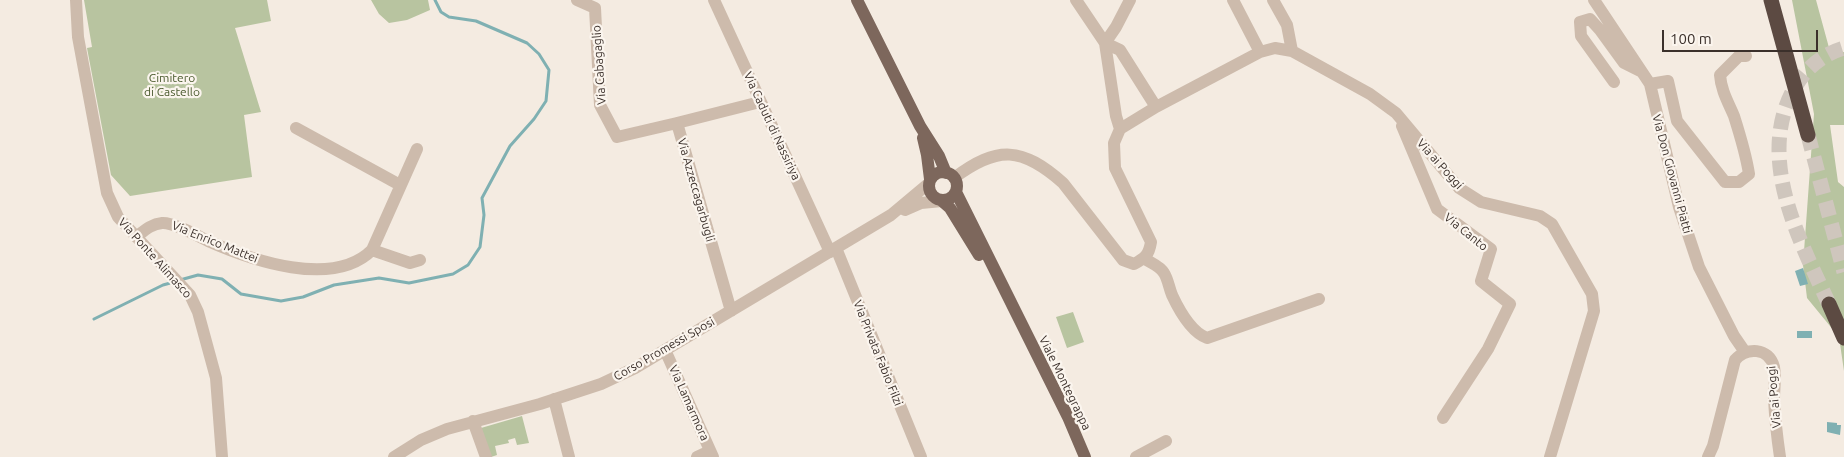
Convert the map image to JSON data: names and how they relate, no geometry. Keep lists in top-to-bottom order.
{
  "streets": {
    "main road": ["Viale Montegrappa"],
    "street": [
      "Via Cabagaglio",
      "Via Caduti di Nassiriya",
      "Via ai Poggi",
      "Via Don Giovanni Piatti",
      "Via Azzeccagarbugli",
      "Via Canto",
      "Via Enrico Mattei",
      "Via Ponte Alimasco",
      "Corso Promessi Sposi",
      "Via Privata Fabio Filzi",
      "Via Lamarmora"
    ]
  },
  "crossings": [
    ["Via Cabagaglio", "Via Azzeccagarbugli"],
    ["Via Caduti di Nassiriya", "Via Azzeccagarbugli"],
    ["Via Caduti di Nassiriya", "Corso Promessi Sposi"],
    ["Via Caduti di Nassiriya", "Via Privata Fabio Filzi"],
    ["Via ai Poggi", "Via Don Giovanni Piatti"],
    ["Via ai Poggi", "Via Canto"],
    ["Via Azzeccagarbugli", "Corso Promessi Sposi"],
    ["Via Enrico Mattei", "Via Ponte Alimasco"],
    ["Corso Promessi Sposi", "Via Privata Fabio Filzi"],
    ["Corso Promessi Sposi", "Viale Montegrappa"],
    ["Corso Promessi Sposi", "Via Lamarmora"]
  ],
  "parks": ["Cimitero di Castello"],
  "scale_bar": "100 m"
}
